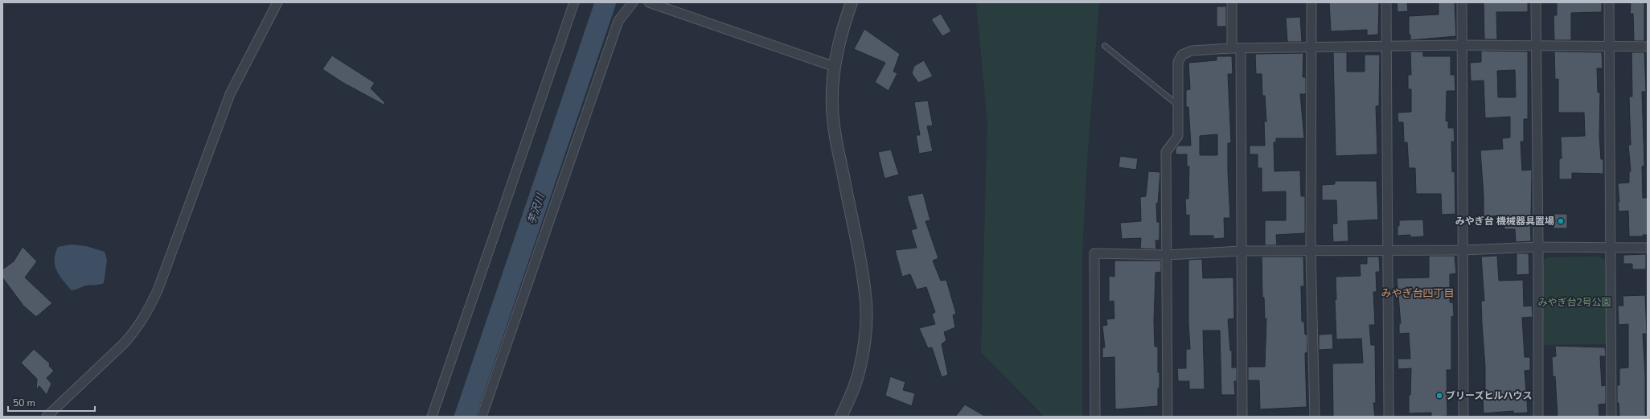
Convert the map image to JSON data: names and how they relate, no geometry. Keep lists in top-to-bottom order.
{
  "districts": ["みやぎ台四丁目"],
  "water": ["芋沢川"],
  "parks": ["みやぎ台2号公園"],
  "places": ["みやぎ台 機械器具置場", "ブリーズヒルハウス"],
  "scale_bar": "50 m"
}
